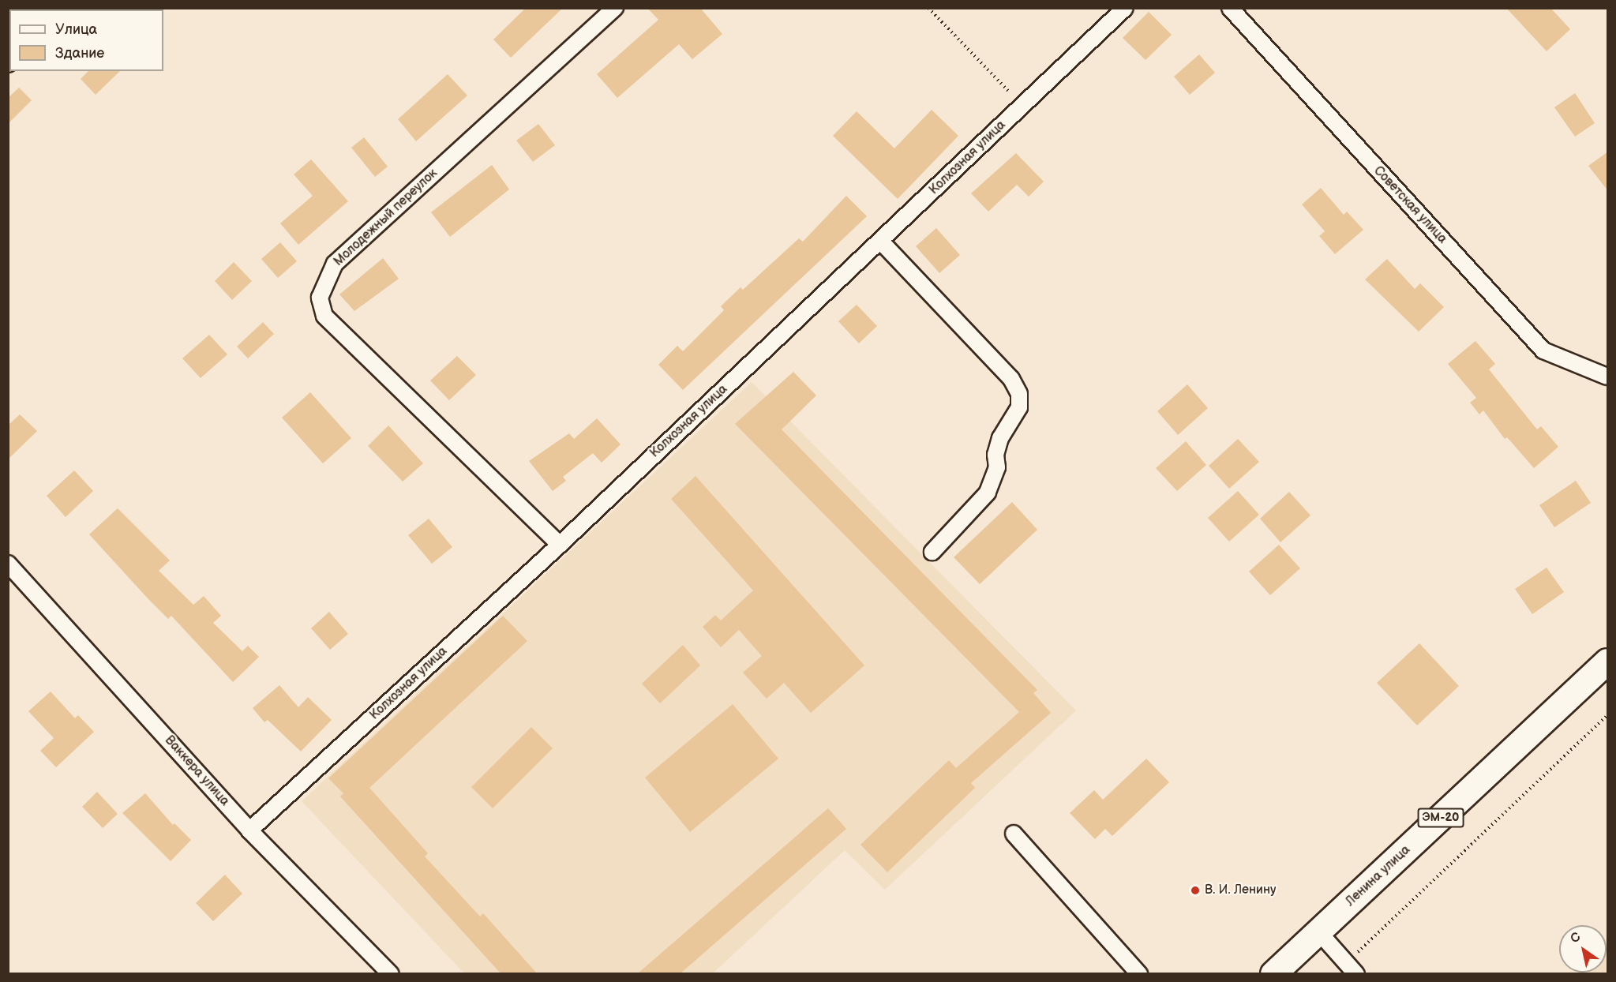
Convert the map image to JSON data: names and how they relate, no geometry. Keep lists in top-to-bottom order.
{
  "streets": {
    "main road": ["ЭМ-20", "Ленина улица"],
    "street": [
      "Колхозная улица",
      "Советская улица",
      "Молодежный переулок",
      "Ваккера улица"
    ]
  },
  "crossings": [
    ["Колхозная улица", "Молодежный переулок"],
    ["Колхозная улица", "Ваккера улица"]
  ],
  "places": ["В. И. Ленину"],
  "legend": ["Улица", "Здание"],
  "north": "top left"
}
